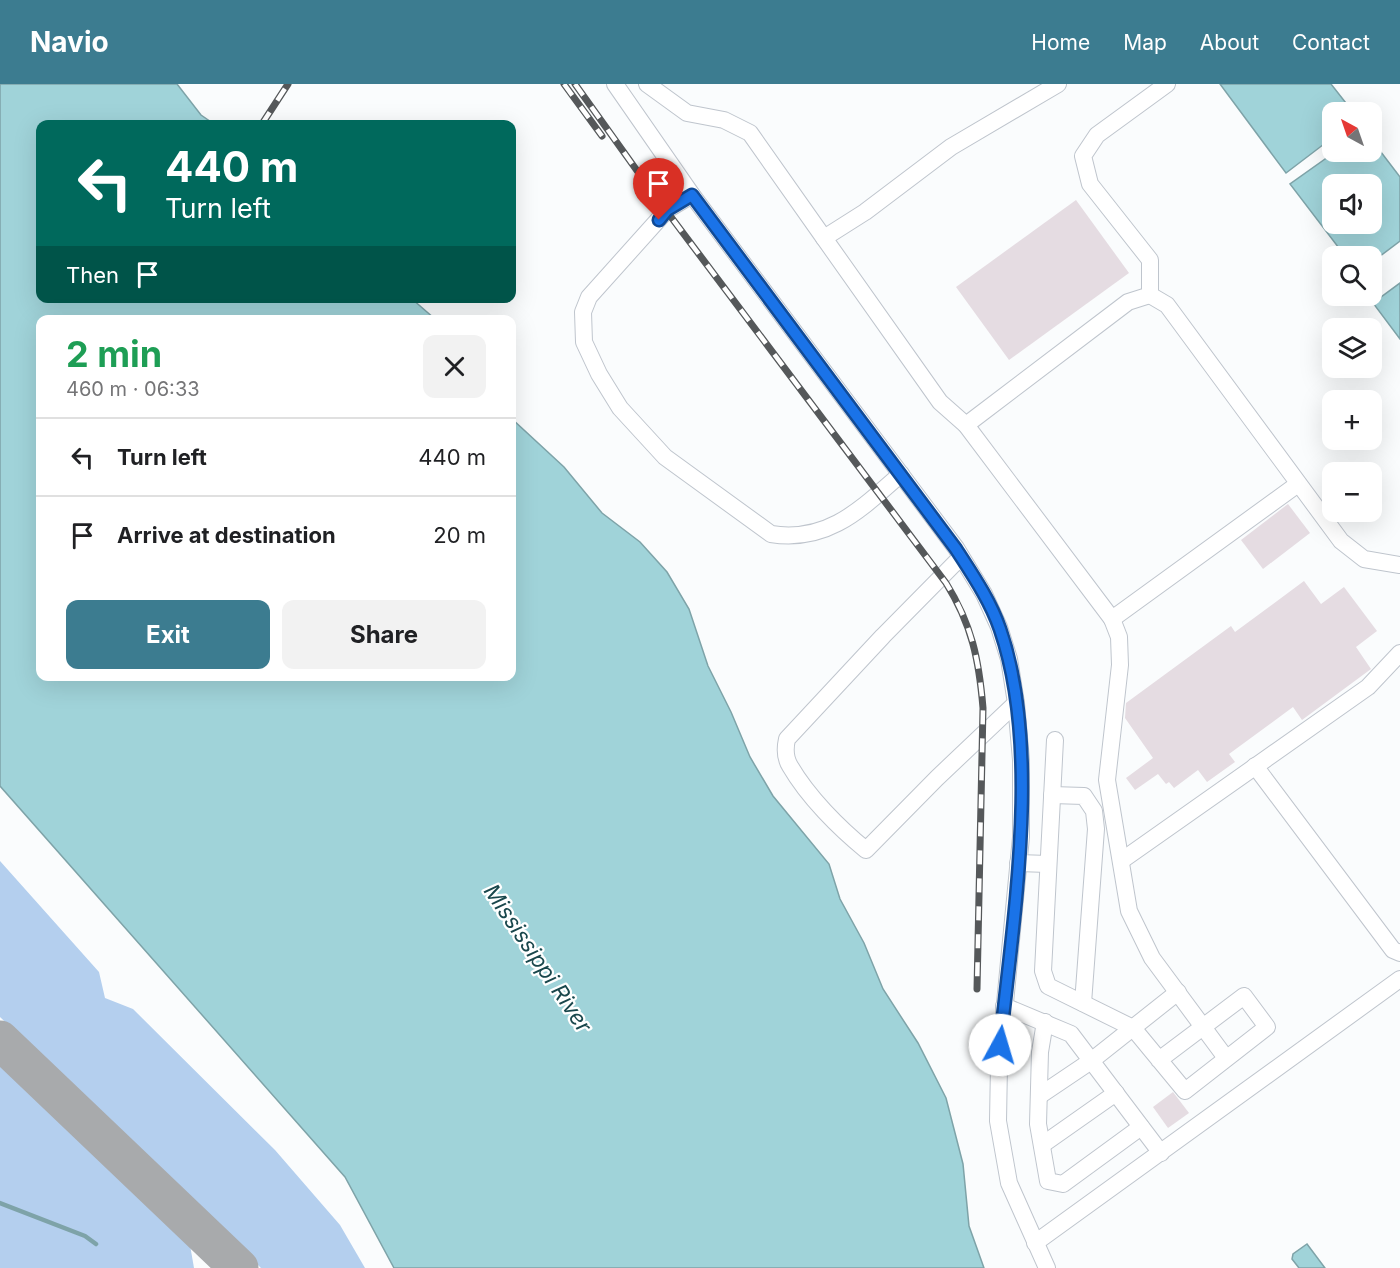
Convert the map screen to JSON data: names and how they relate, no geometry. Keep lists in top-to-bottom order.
{
  "water": ["Mississippi River"],
  "north": "top left",
  "page": {
    "header": "Navio",
    "nav": [
      "Home",
      "Map",
      "About",
      "Contact"
    ],
    "map_buttons": ["+", "−"],
    "turn": ["440 m", "Turn left"],
    "then": "Then",
    "heading": ["2 min", "460 m · 06:33"],
    "list": [
      {
        "name": "Turn left",
        "value": "440 m"
      },
      {
        "name": "Arrive at destination",
        "value": "20 m"
      }
    ],
    "buttons": ["Exit", "Share"]
  }
}
